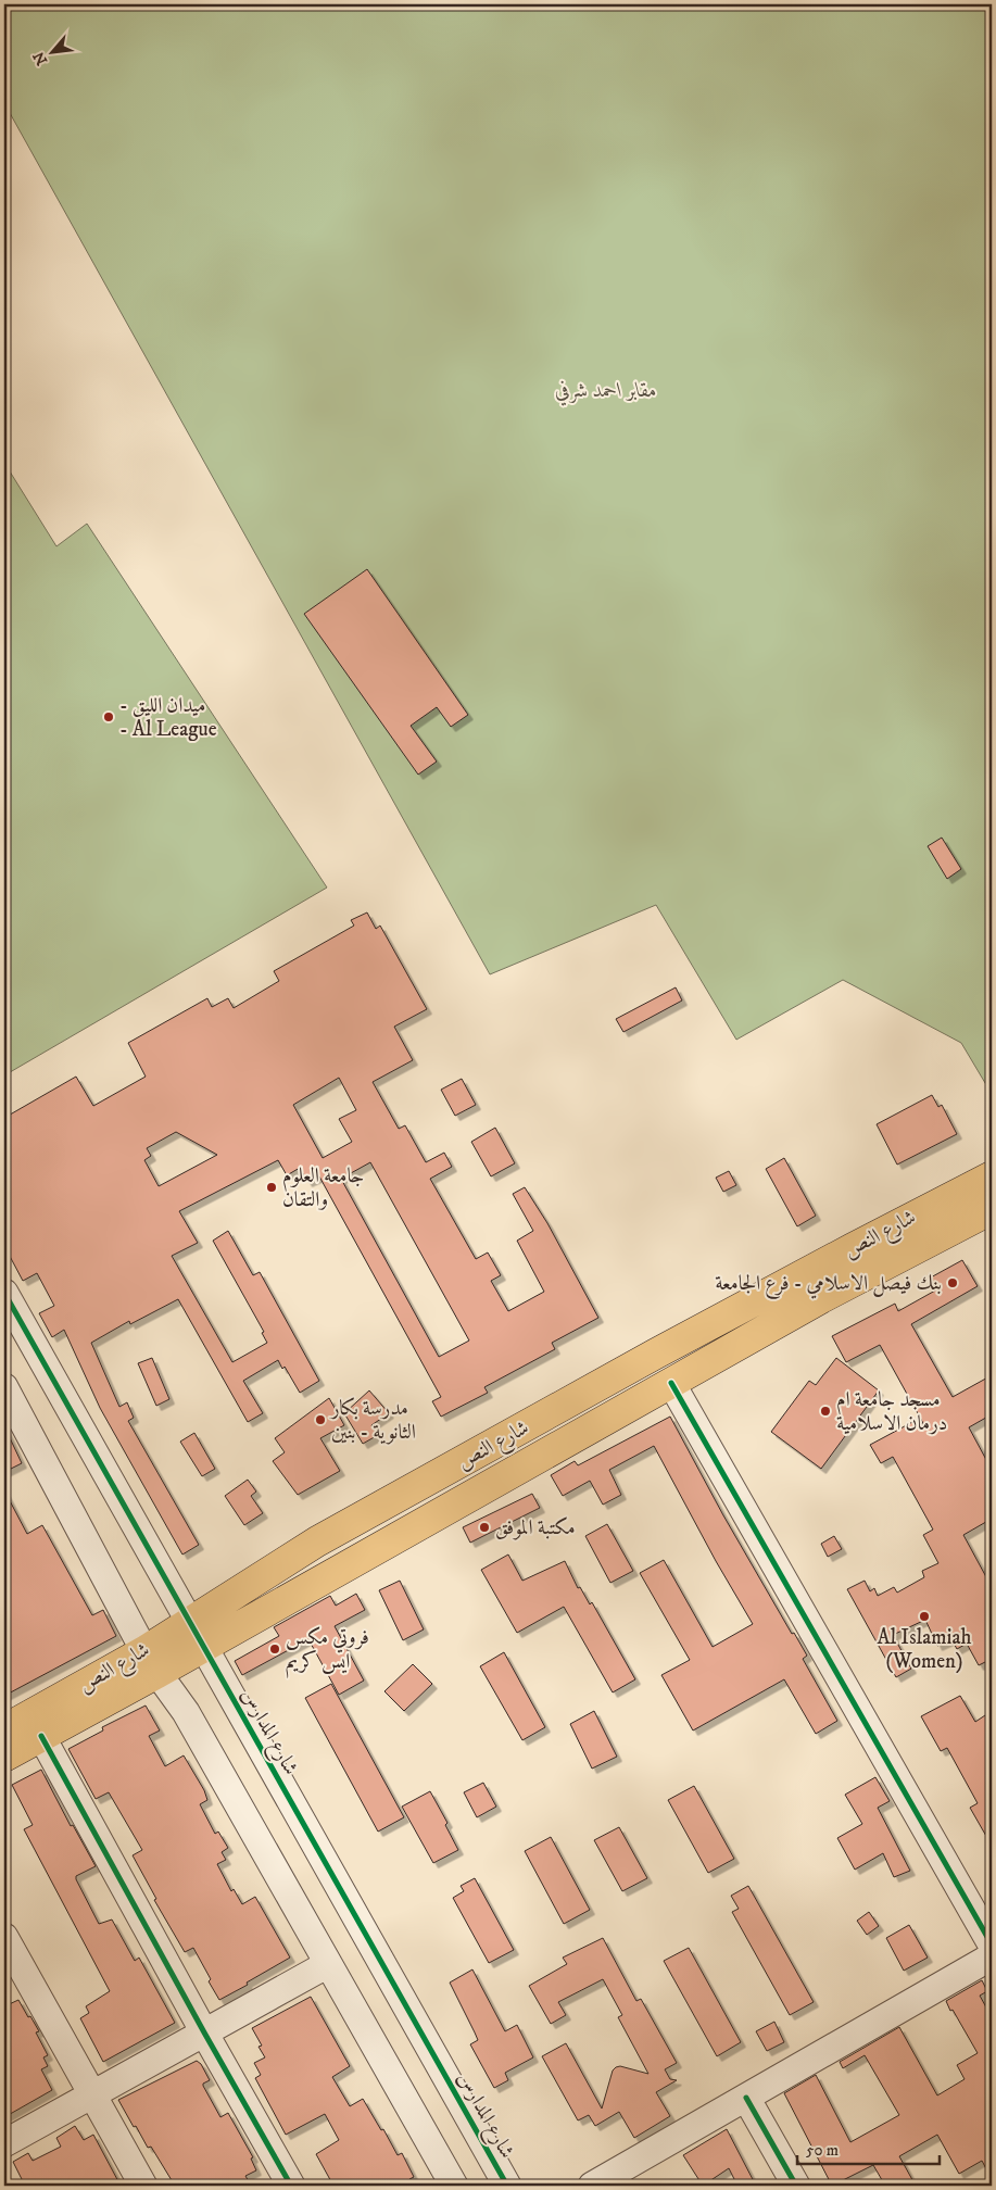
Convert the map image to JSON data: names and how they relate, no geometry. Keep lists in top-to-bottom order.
{
  "streets": {
    "main road": ["شارع النص"],
    "street": ["شارع المدارس"]
  },
  "crossings": [
    ["شارع النص", "شارع المدارس"]
  ],
  "parks": ["مقابر احمد شرفي"],
  "places": [
    "- ميدان الليق - Al League",
    "جامعة العلوم والتقان",
    "بنك فيصل الاسلامي - فرع الجامعة",
    "مسجد جامعة ام درمان الاسلامية",
    "مدرسة بكار الثانوية - بنين",
    "مكتبة الموفق",
    "Al Islamiah (Women)",
    "فروتي مكس ايس كريم"
  ],
  "scale_bar": "50 m",
  "north": "bottom left"
}
